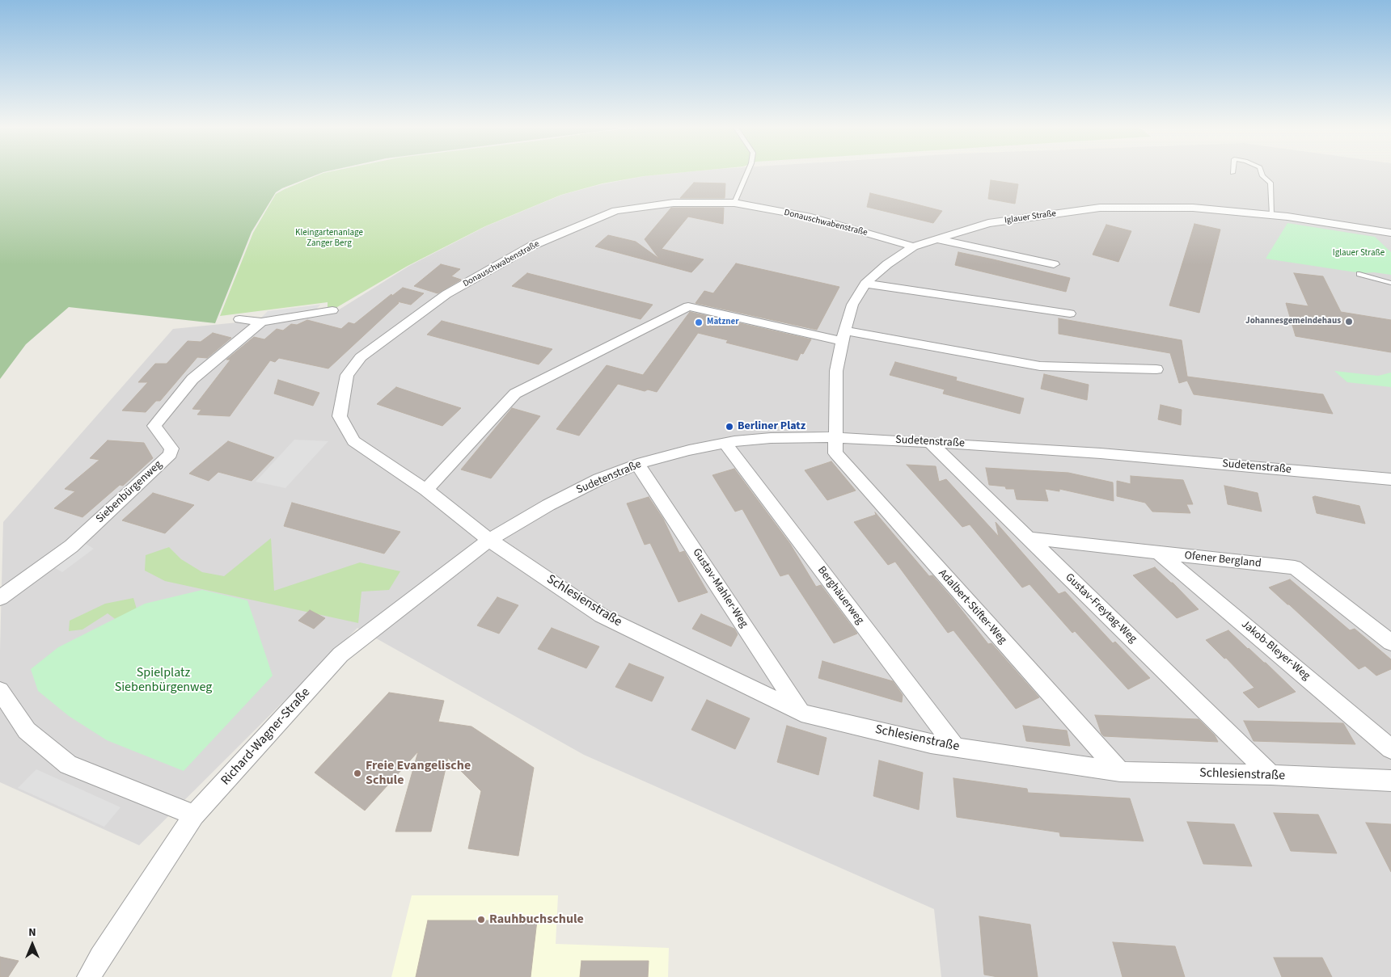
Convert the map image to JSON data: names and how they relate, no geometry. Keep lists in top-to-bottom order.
{
  "streets": {
    "street": [
      "Iglauer Straße",
      "Donauschwabenstraße",
      "Sudetenstraße",
      "Siebenbürgenweg",
      "Ofener Bergland",
      "Gustav-Mahler-Weg",
      "Berghäuerweg",
      "Schlesienstraße",
      "Adalbert-Stifter-Weg",
      "Gustav-Freytag-Weg",
      "Jakob-Bleyer-Weg",
      "Richard-Wagner-Straße"
    ]
  },
  "crossings": [
    ["Iglauer Straße", "Donauschwabenstraße"],
    ["Iglauer Straße", "Sudetenstraße"],
    ["Iglauer Straße", "Adalbert-Stifter-Weg"],
    ["Donauschwabenstraße", "Sudetenstraße"],
    ["Donauschwabenstraße", "Schlesienstraße"],
    ["Donauschwabenstraße", "Richard-Wagner-Straße"],
    ["Sudetenstraße", "Gustav-Mahler-Weg"],
    ["Sudetenstraße", "Berghäuerweg"],
    ["Sudetenstraße", "Schlesienstraße"],
    ["Sudetenstraße", "Adalbert-Stifter-Weg"],
    ["Sudetenstraße", "Gustav-Freytag-Weg"],
    ["Sudetenstraße", "Richard-Wagner-Straße"],
    ["Ofener Bergland", "Gustav-Freytag-Weg"],
    ["Ofener Bergland", "Jakob-Bleyer-Weg"],
    ["Gustav-Mahler-Weg", "Schlesienstraße"],
    ["Berghäuerweg", "Schlesienstraße"],
    ["Schlesienstraße", "Adalbert-Stifter-Weg"],
    ["Schlesienstraße", "Gustav-Freytag-Weg"],
    ["Schlesienstraße", "Richard-Wagner-Straße"]
  ],
  "parks": ["Kleingartenanlage Zanger Berg", "Iglauer Straße", "Spielplatz Siebenbürgenweg"],
  "places": [
    "Johannesgemeindehaus",
    "Matzner",
    "Berliner Platz",
    "Freie Evangelische Schule",
    "Rauhbuchschule"
  ],
  "north": "top"
}
